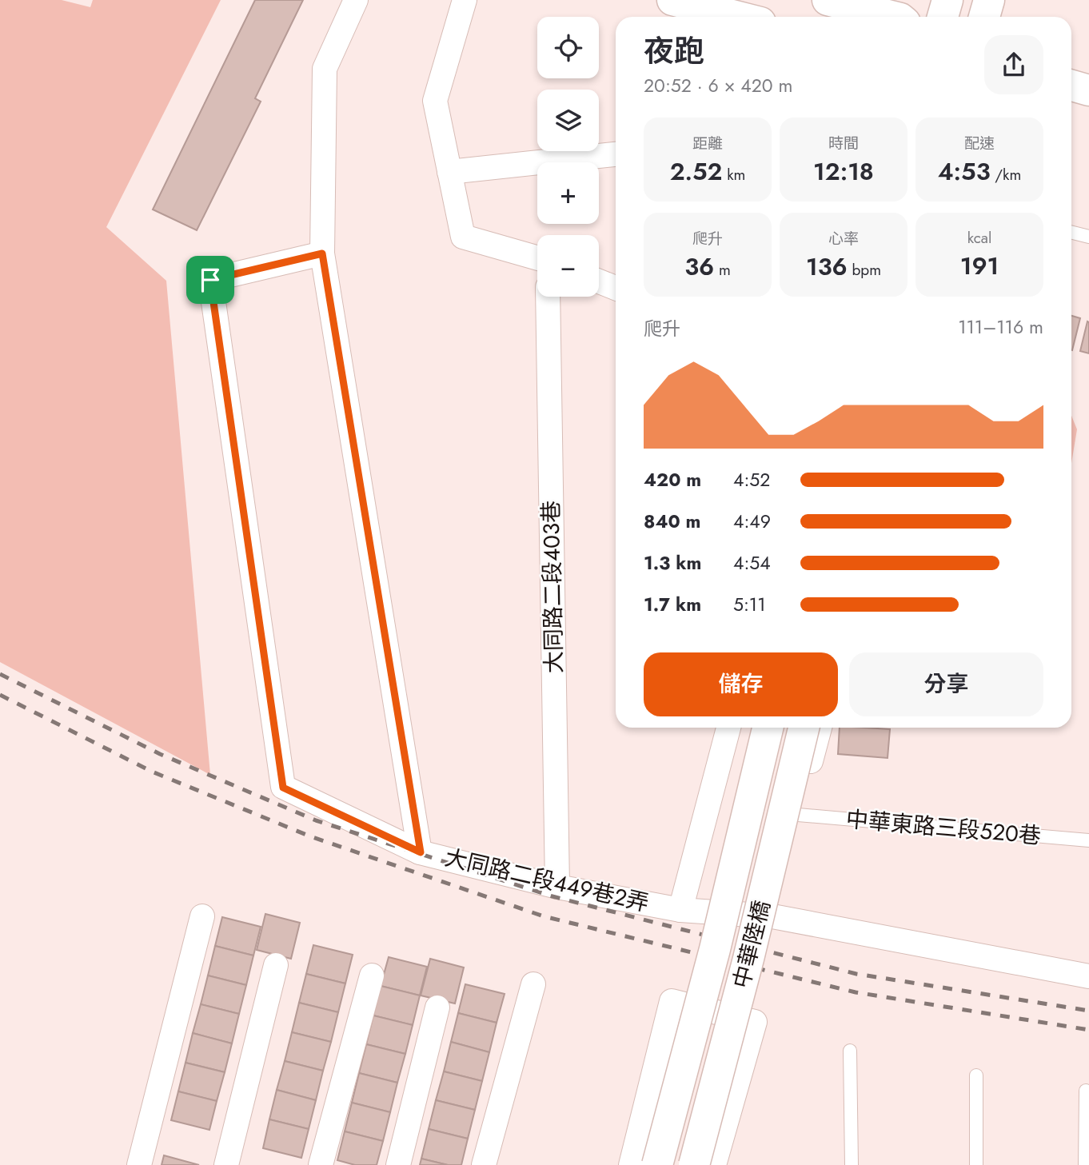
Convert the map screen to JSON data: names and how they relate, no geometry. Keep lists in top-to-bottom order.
{
  "streets": {
    "main road": ["中華陸橋"],
    "street": ["大同路二段403巷", "大同路二段449巷2弄"],
    "lane": ["中華東路三段520巷"]
  },
  "crossings": [
    ["大同路二段403巷", "大同路二段449巷2弄"]
  ],
  "page": {
    "map_buttons": ["+", "−"],
    "heading": ["夜跑", "20:52 · 6 × 420 m"],
    "stats": [
      ["距離", "2.52 km"],
      ["時間", "12:18"],
      ["配速", "4:53 /km"],
      ["爬升", "36 m"],
      ["心率", "136 bpm"],
      ["kcal", "191"]
    ],
    "chart": ["爬升", "111–116 m"],
    "list": [
      {
        "name": "420 m",
        "note": "4:52"
      },
      {
        "name": "840 m",
        "note": "4:49"
      },
      {
        "name": "1.3 km",
        "note": "4:54"
      },
      {
        "name": "1.7 km",
        "note": "5:11"
      }
    ],
    "buttons": ["儲存", "分享"]
  }
}
